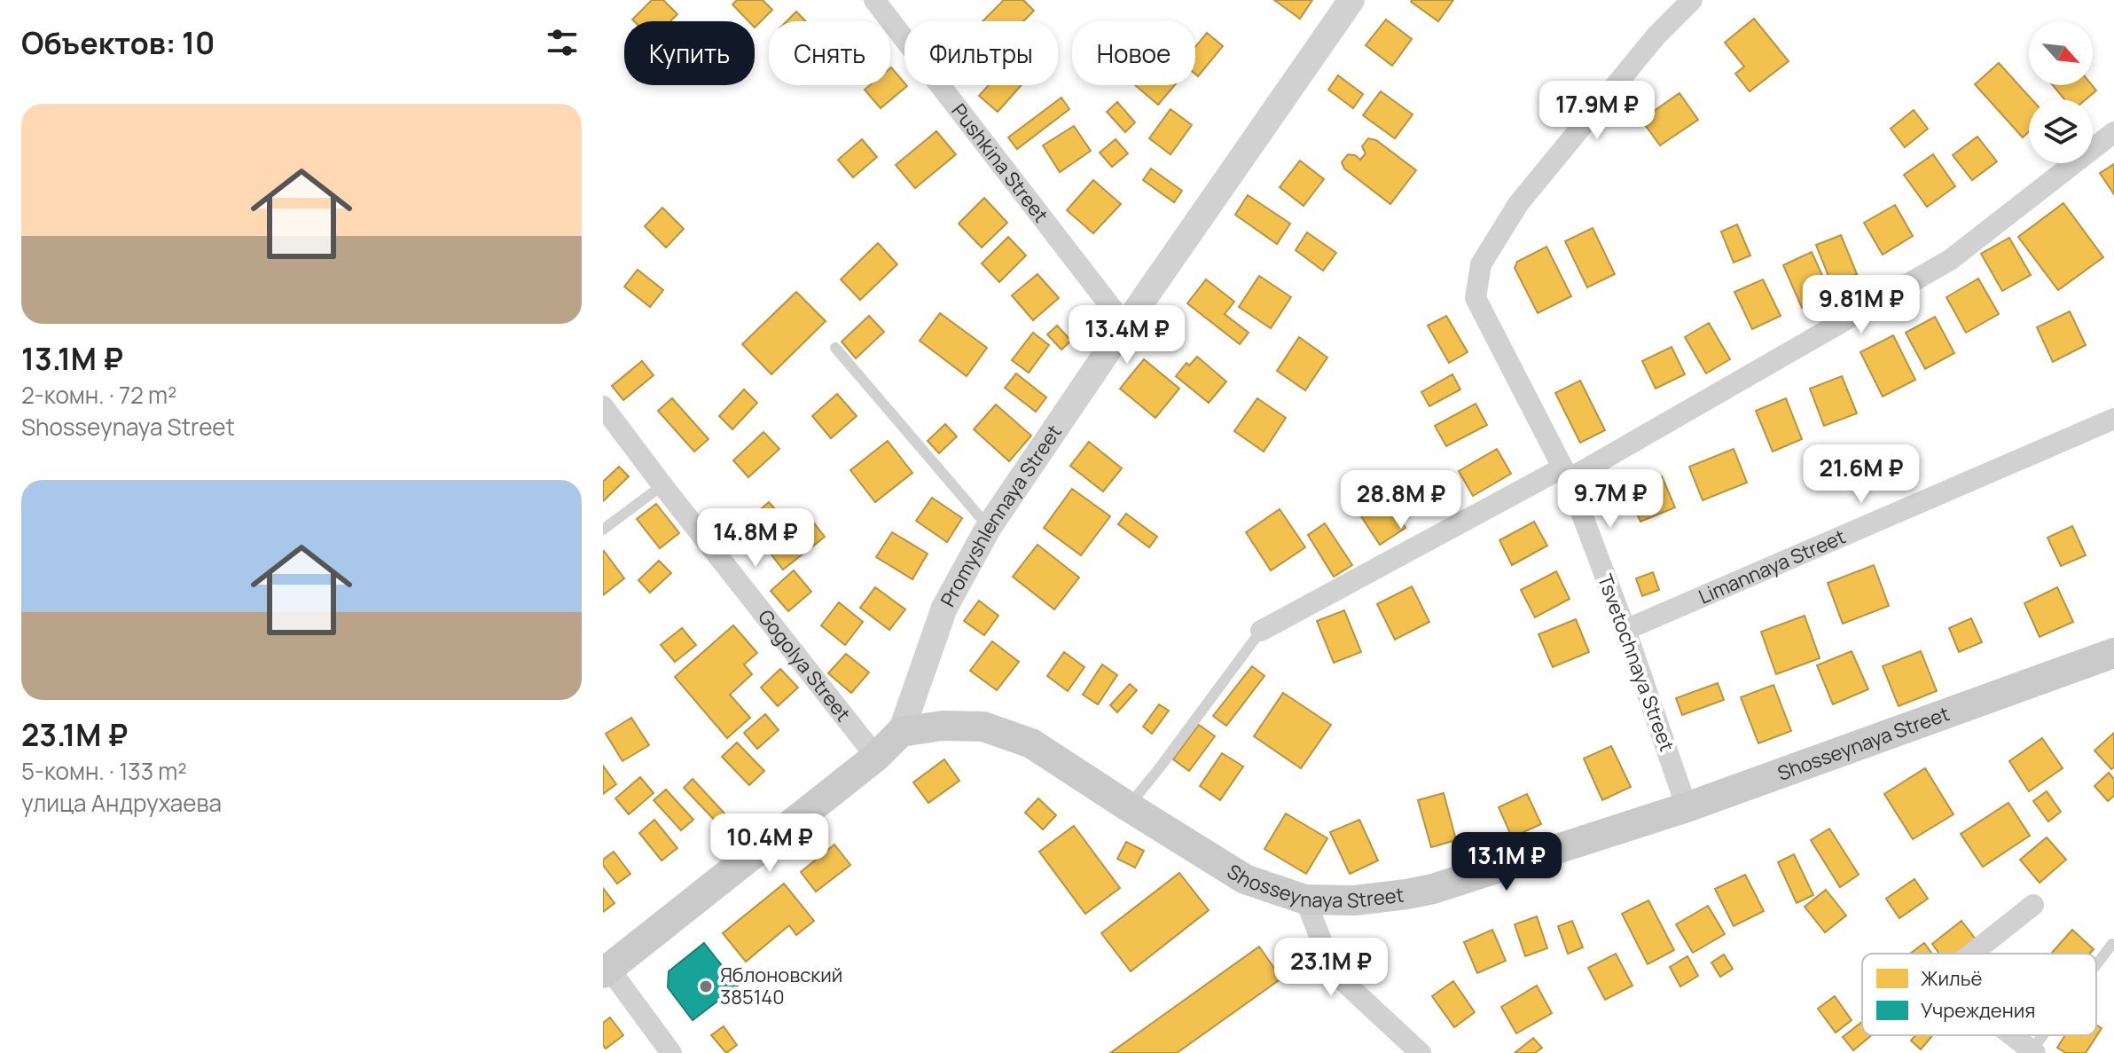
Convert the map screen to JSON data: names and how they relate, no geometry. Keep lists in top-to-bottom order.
{
  "streets": {
    "main road": ["Promyshlennaya Street", "Shosseynaya Street"],
    "street": [
      "Pushkina Street",
      "Limannaya Street",
      "Tsvetochnaya Street",
      "Gogolya Street"
    ]
  },
  "crossings": [
    ["Pushkina Street", "Promyshlennaya Street"],
    ["Promyshlennaya Street", "Gogolya Street"],
    ["Promyshlennaya Street", "Shosseynaya Street"],
    ["Limannaya Street", "Tsvetochnaya Street"],
    ["Tsvetochnaya Street", "Shosseynaya Street"]
  ],
  "places": ["Яблоновский 385140"],
  "legend": ["Жильё", "Учреждения"],
  "north": "bottom right",
  "page": {
    "heading": "Объектов: 10",
    "chip": [
      "Купить",
      "Снять",
      "Фильтры",
      "Новое"
    ],
    "price": [
      "17.9M ₽",
      "9.81M ₽",
      "13.4M ₽",
      "21.6M ₽",
      "9.7M ₽",
      "28.8M ₽",
      "14.8M ₽",
      "10.4M ₽",
      "13.1M ₽",
      "23.1M ₽"
    ],
    "list": [
      {
        "name": "13.1M ₽",
        "note": "2-комн. · 72 m² · Shosseynaya Street"
      },
      {
        "name": "23.1M ₽",
        "note": "5-комн. · 133 m² · улица Андрухаева"
      }
    ]
  }
}
